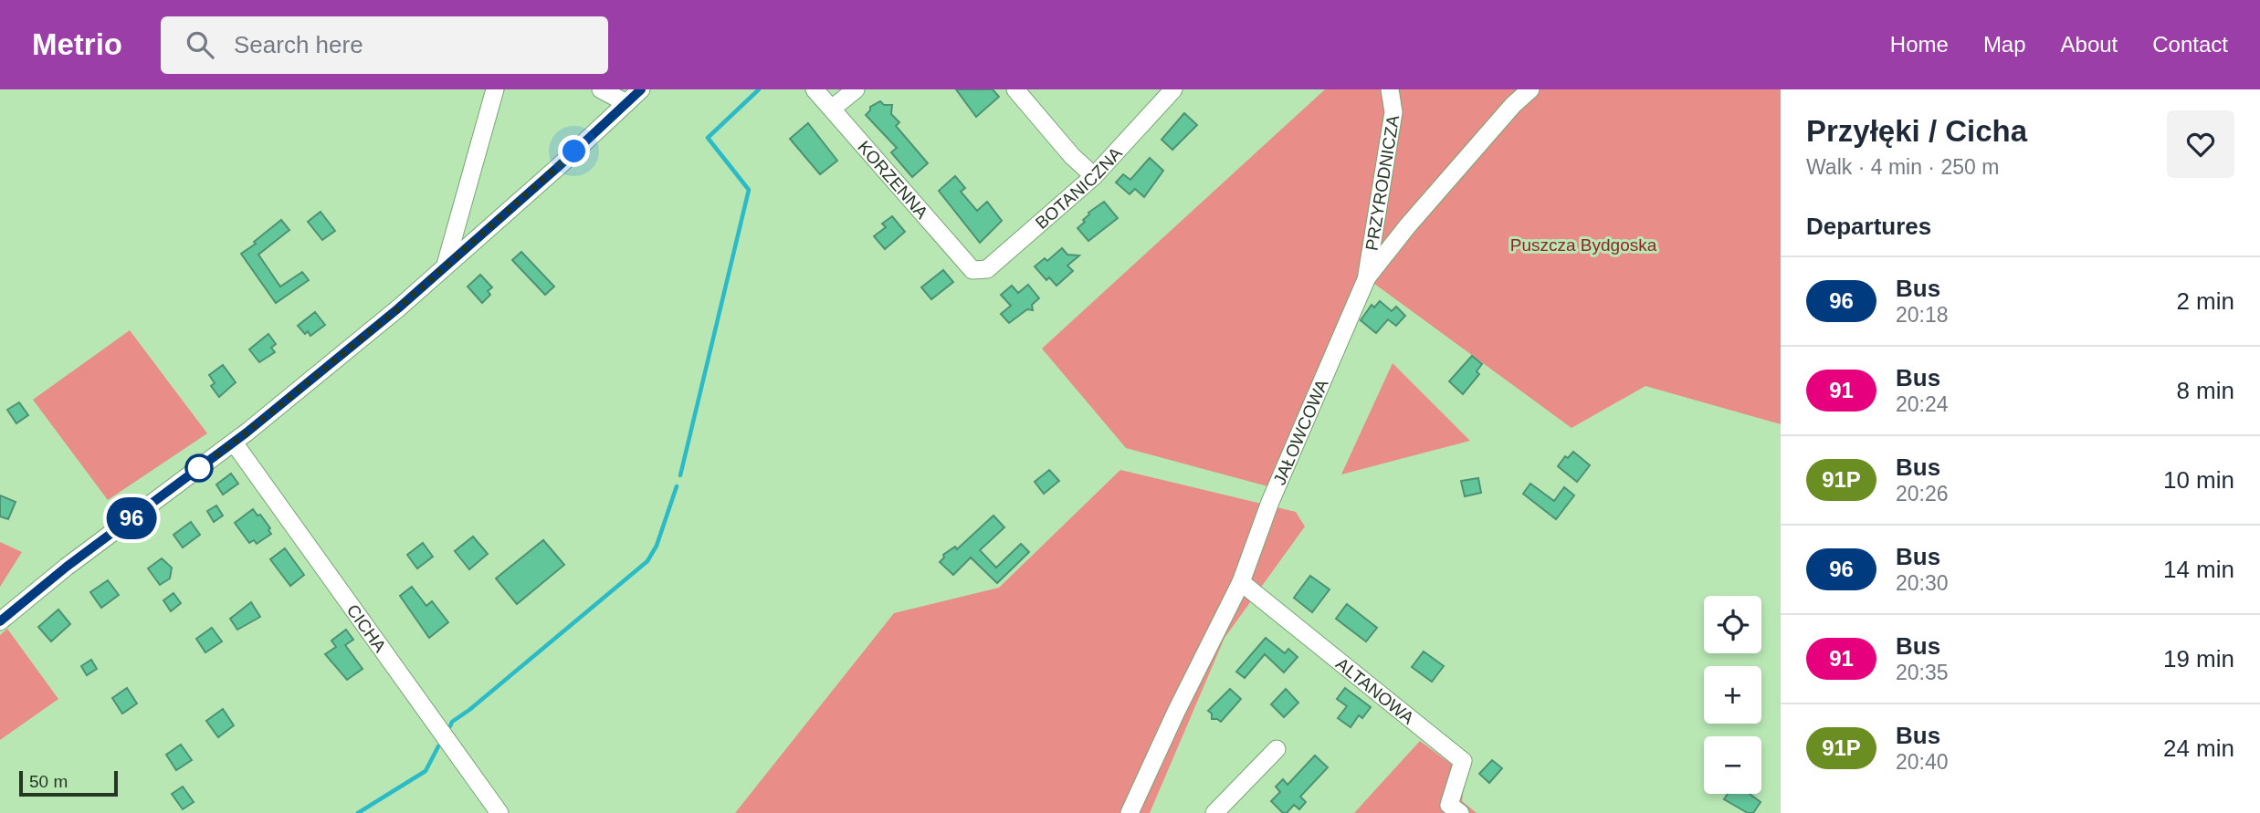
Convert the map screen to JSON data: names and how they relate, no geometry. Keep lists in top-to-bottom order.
{
  "streets": {
    "street": [
      "KORZENNA",
      "PRZYRODNICZA",
      "BOTANICZNA",
      "JAŁOWCOWA",
      "CICHA",
      "ALTANOWA"
    ]
  },
  "crossings": [
    ["KORZENNA", "BOTANICZNA"],
    ["PRZYRODNICZA", "JAŁOWCOWA"],
    ["JAŁOWCOWA", "ALTANOWA"]
  ],
  "parks": ["Puszcza Bydgoska"],
  "lines": ["bus line 96"],
  "scale_bar": "50 m",
  "page": {
    "header": "Metrio",
    "search": "Search here",
    "nav": [
      "Home",
      "Map",
      "About",
      "Contact"
    ],
    "on_map": "96",
    "heading": [
      ["Przyłęki / Cicha", "Walk · 4 min · 250 m"],
      "Departures"
    ],
    "list": [
      {
        "mark": "96",
        "name": "Bus",
        "note": "20:18",
        "value": "2 min"
      },
      {
        "mark": "91",
        "name": "Bus",
        "note": "20:24",
        "value": "8 min"
      },
      {
        "mark": "91P",
        "name": "Bus",
        "note": "20:26",
        "value": "10 min"
      },
      {
        "mark": "96",
        "name": "Bus",
        "note": "20:30",
        "value": "14 min"
      },
      {
        "mark": "91",
        "name": "Bus",
        "note": "20:35",
        "value": "19 min"
      },
      {
        "mark": "91P",
        "name": "Bus",
        "note": "20:40",
        "value": "24 min"
      }
    ],
    "map_buttons": ["+", "−"],
    "scale": "50 m"
  }
}
